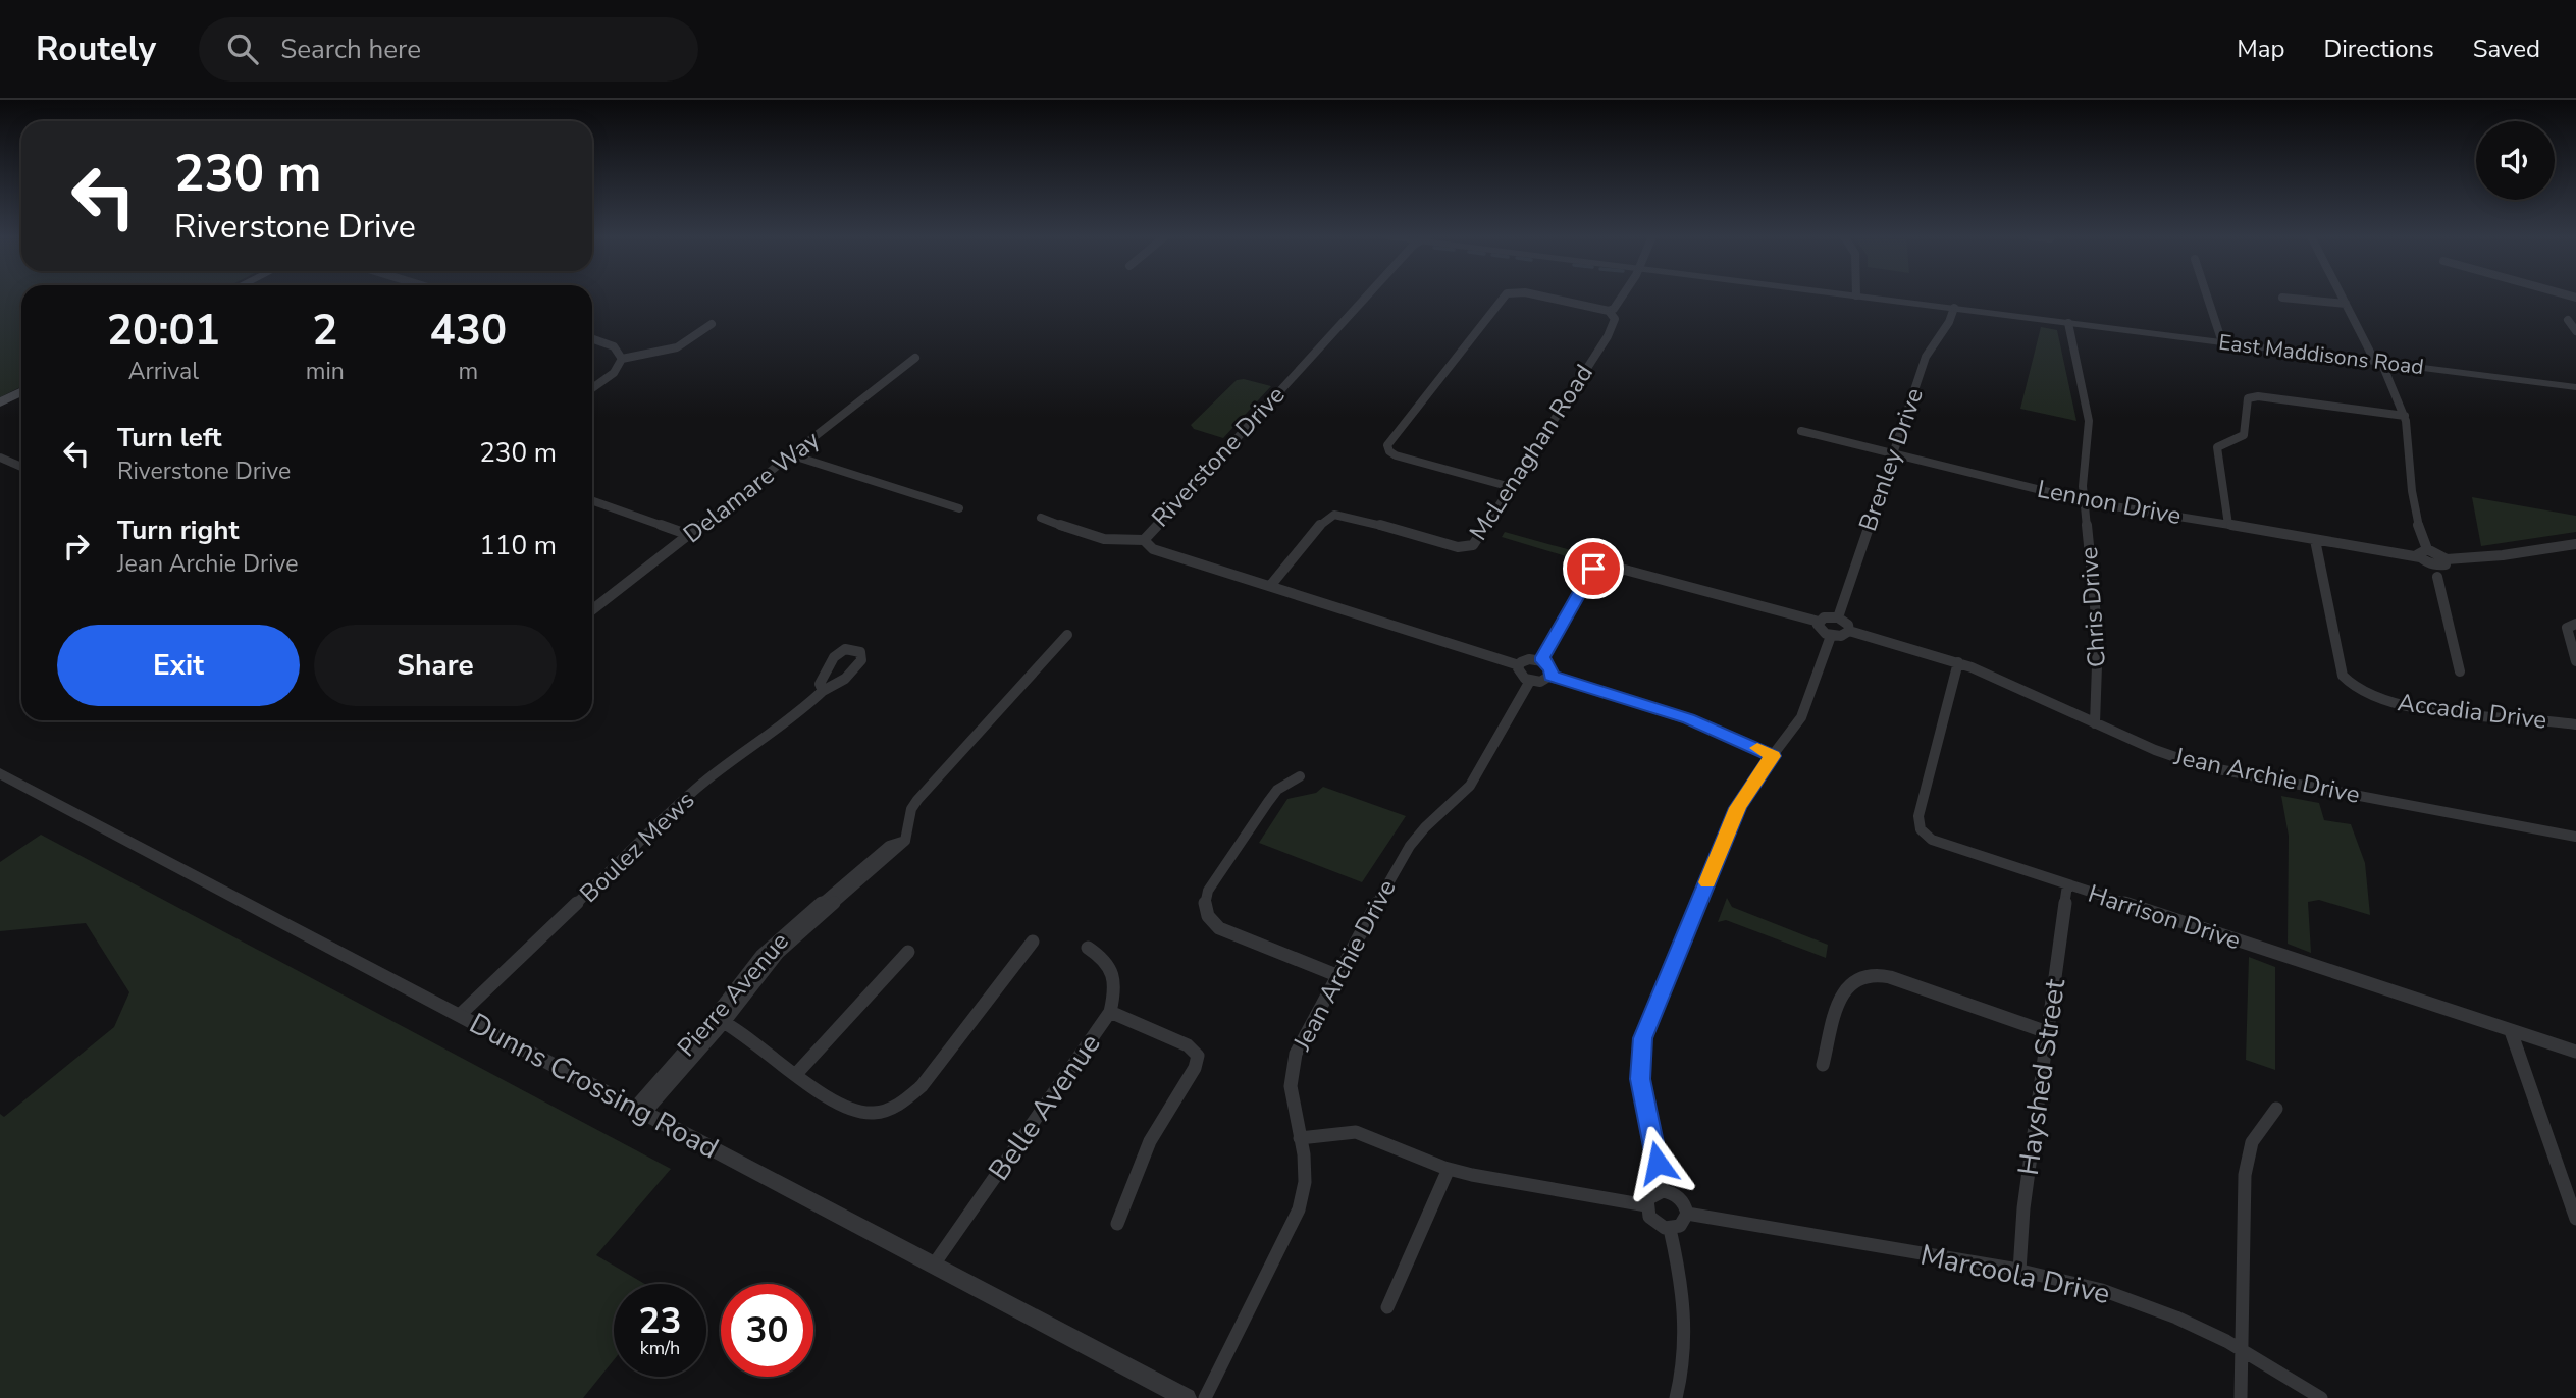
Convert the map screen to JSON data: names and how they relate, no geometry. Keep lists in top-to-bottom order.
{
  "streets": {
    "street": [
      "East Maddisons Road",
      "McLenaghan Road",
      "Riverstone Drive",
      "Brenley Drive",
      "Delamare Way",
      "Lennon Drive",
      "Chris Drive",
      "Accadia Drive",
      "Jean Archie Drive",
      "Boulez Mews",
      "Harrison Drive",
      "Pierre Avenue",
      "Hayshed Street",
      "Dunns Crossing Road",
      "Belle Avenue",
      "Marcoola Drive"
    ]
  },
  "crossings": [
    ["East Maddisons Road", "Brenley Drive"],
    ["East Maddisons Road", "Chris Drive"],
    ["McLenaghan Road", "Riverstone Drive"],
    ["Riverstone Drive", "Jean Archie Drive"],
    ["Brenley Drive", "Lennon Drive"],
    ["Lennon Drive", "Chris Drive"],
    ["Lennon Drive", "Accadia Drive"],
    ["Chris Drive", "Jean Archie Drive"],
    ["Jean Archie Drive", "Harrison Drive"],
    ["Boulez Mews", "Dunns Crossing Road"],
    ["Harrison Drive", "Hayshed Street"],
    ["Pierre Avenue", "Dunns Crossing Road"],
    ["Hayshed Street", "Marcoola Drive"],
    ["Dunns Crossing Road", "Belle Avenue"]
  ],
  "page": {
    "header": "Routely",
    "search": "Search here",
    "nav": ["Map", "Directions", "Saved"],
    "turn": ["230 m", "Riverstone Drive"],
    "eta": [
      "20:01",
      "Arrival",
      "2",
      "min",
      "430",
      "m"
    ],
    "list": [
      {
        "name": "Turn left",
        "note": "Riverstone Drive",
        "value": "230 m"
      },
      {
        "name": "Turn right",
        "note": "Jean Archie Drive",
        "value": "110 m"
      }
    ],
    "buttons": ["Exit", "Share"],
    "speed": "23 km/h",
    "limit": "30"
  }
}
